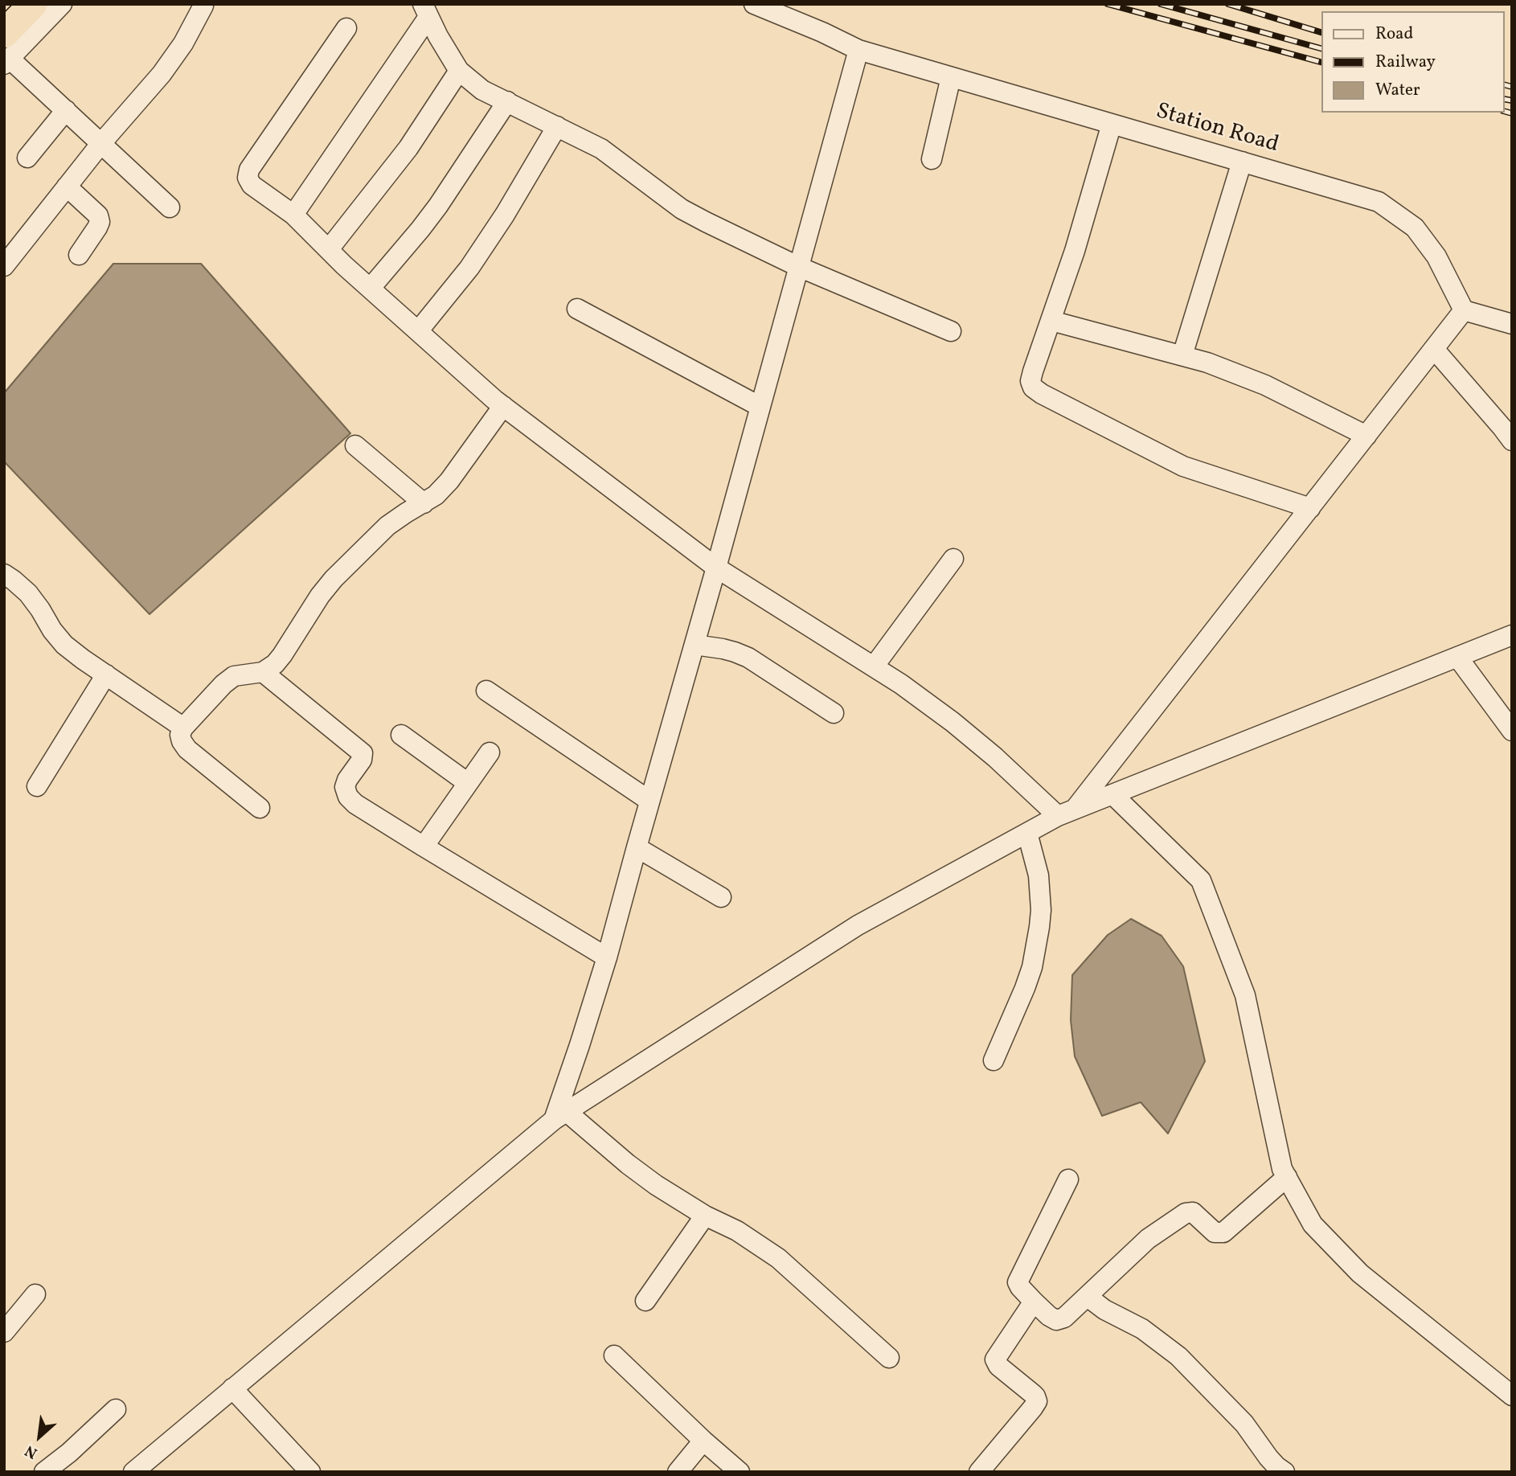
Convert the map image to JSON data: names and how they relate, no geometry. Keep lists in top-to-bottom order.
{
  "streets": {
    "street": ["Station Road"]
  },
  "legend": ["Road", "Railway", "Water"],
  "north": "bottom left"
}
